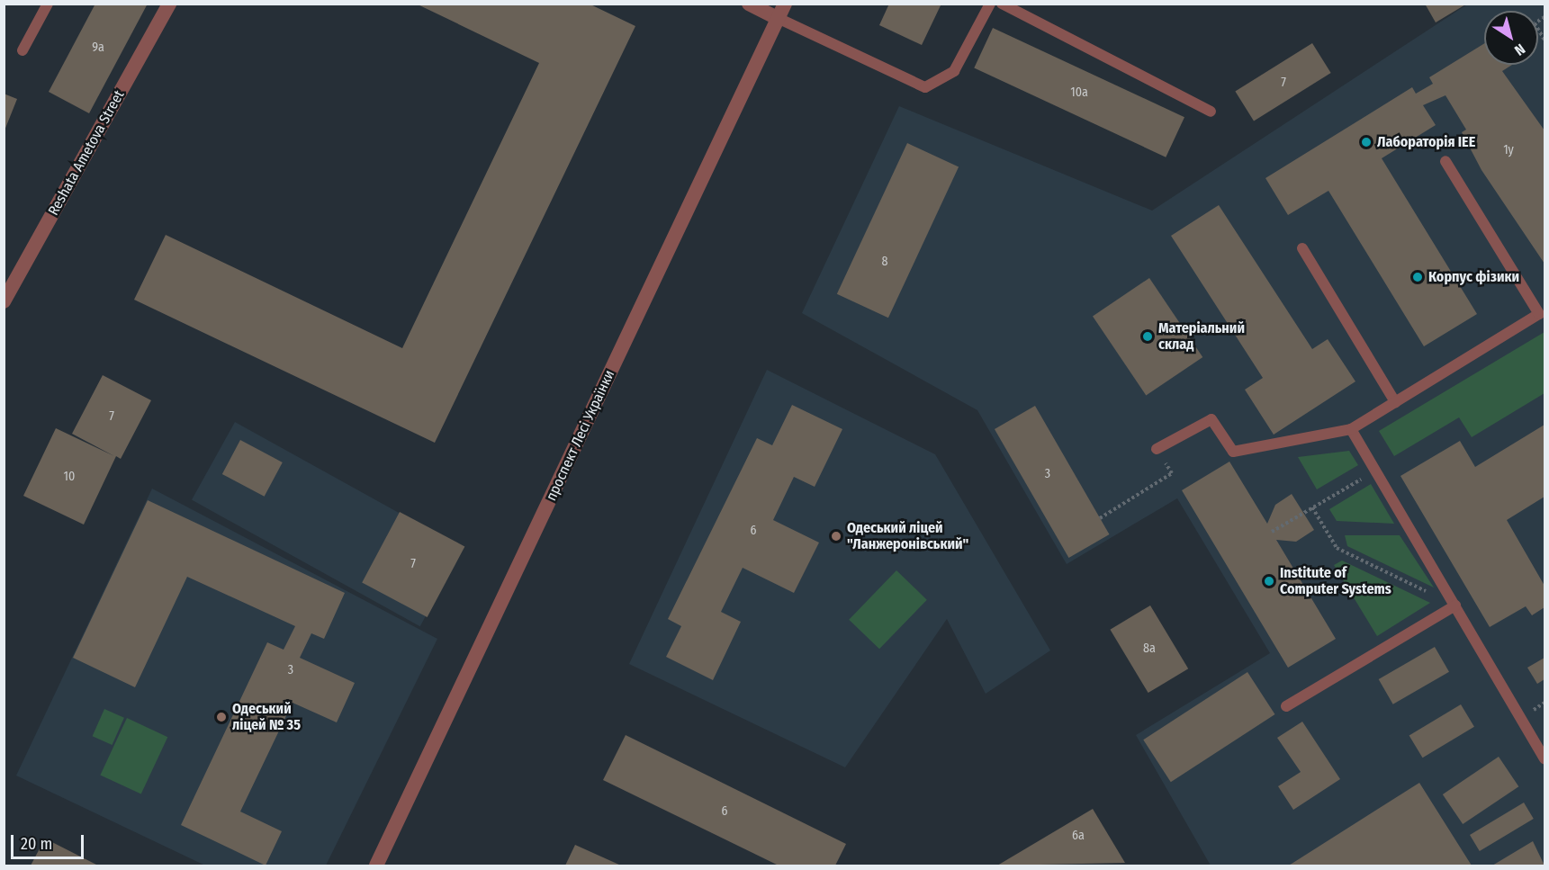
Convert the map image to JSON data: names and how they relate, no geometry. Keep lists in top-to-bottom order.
{
  "streets": {
    "street": ["Reshata Ametova Street", "проспект Лесі Українки"]
  },
  "places": [
    "Лабораторія ІЕЕ",
    "Корпус фізики",
    "Матеріальний склад",
    "Одеський ліцей \"Ланжеронівський\"",
    "Institute of Computer Systems",
    "Одеський ліцей № 35"
  ],
  "house_numbers": [
    "9а",
    "7",
    "10а",
    "1у",
    "8",
    "7",
    "3",
    "10",
    "6",
    "7",
    "8а",
    "3",
    "6",
    "6а"
  ],
  "scale_bar": "20 m",
  "north": "bottom right"
}
